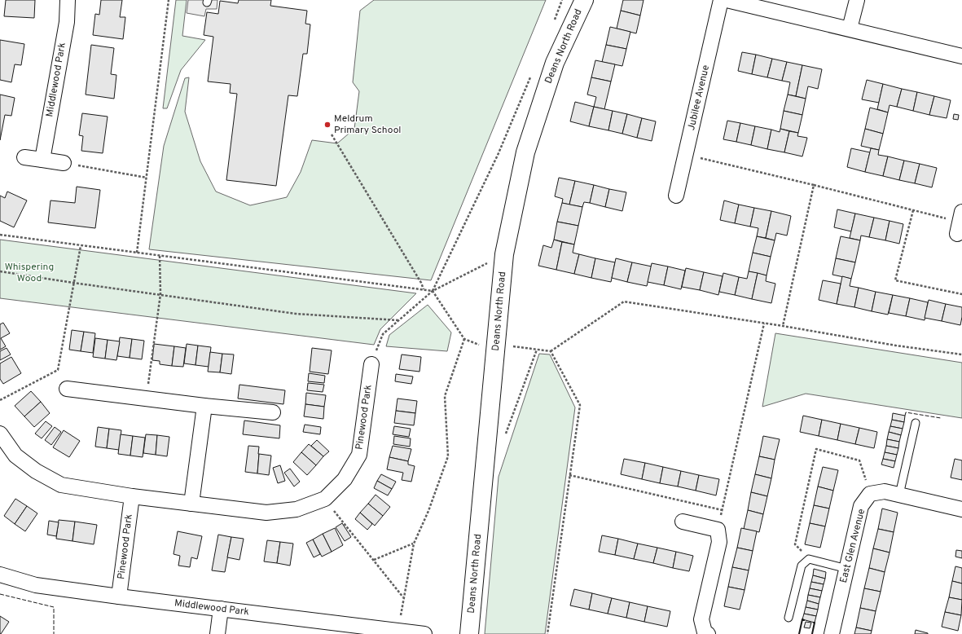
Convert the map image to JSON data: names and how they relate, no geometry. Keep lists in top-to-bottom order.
{
  "streets": {
    "street": [
      "Deans North Road",
      "Middlewood Park",
      "Jubilee Avenue",
      "Pinewood Park",
      "East Glen Avenue"
    ]
  },
  "crossings": [
    ["Middlewood Park", "Pinewood Park"]
  ],
  "parks": ["Whispering Wood"],
  "places": ["Meldrum Primary School"]
}
